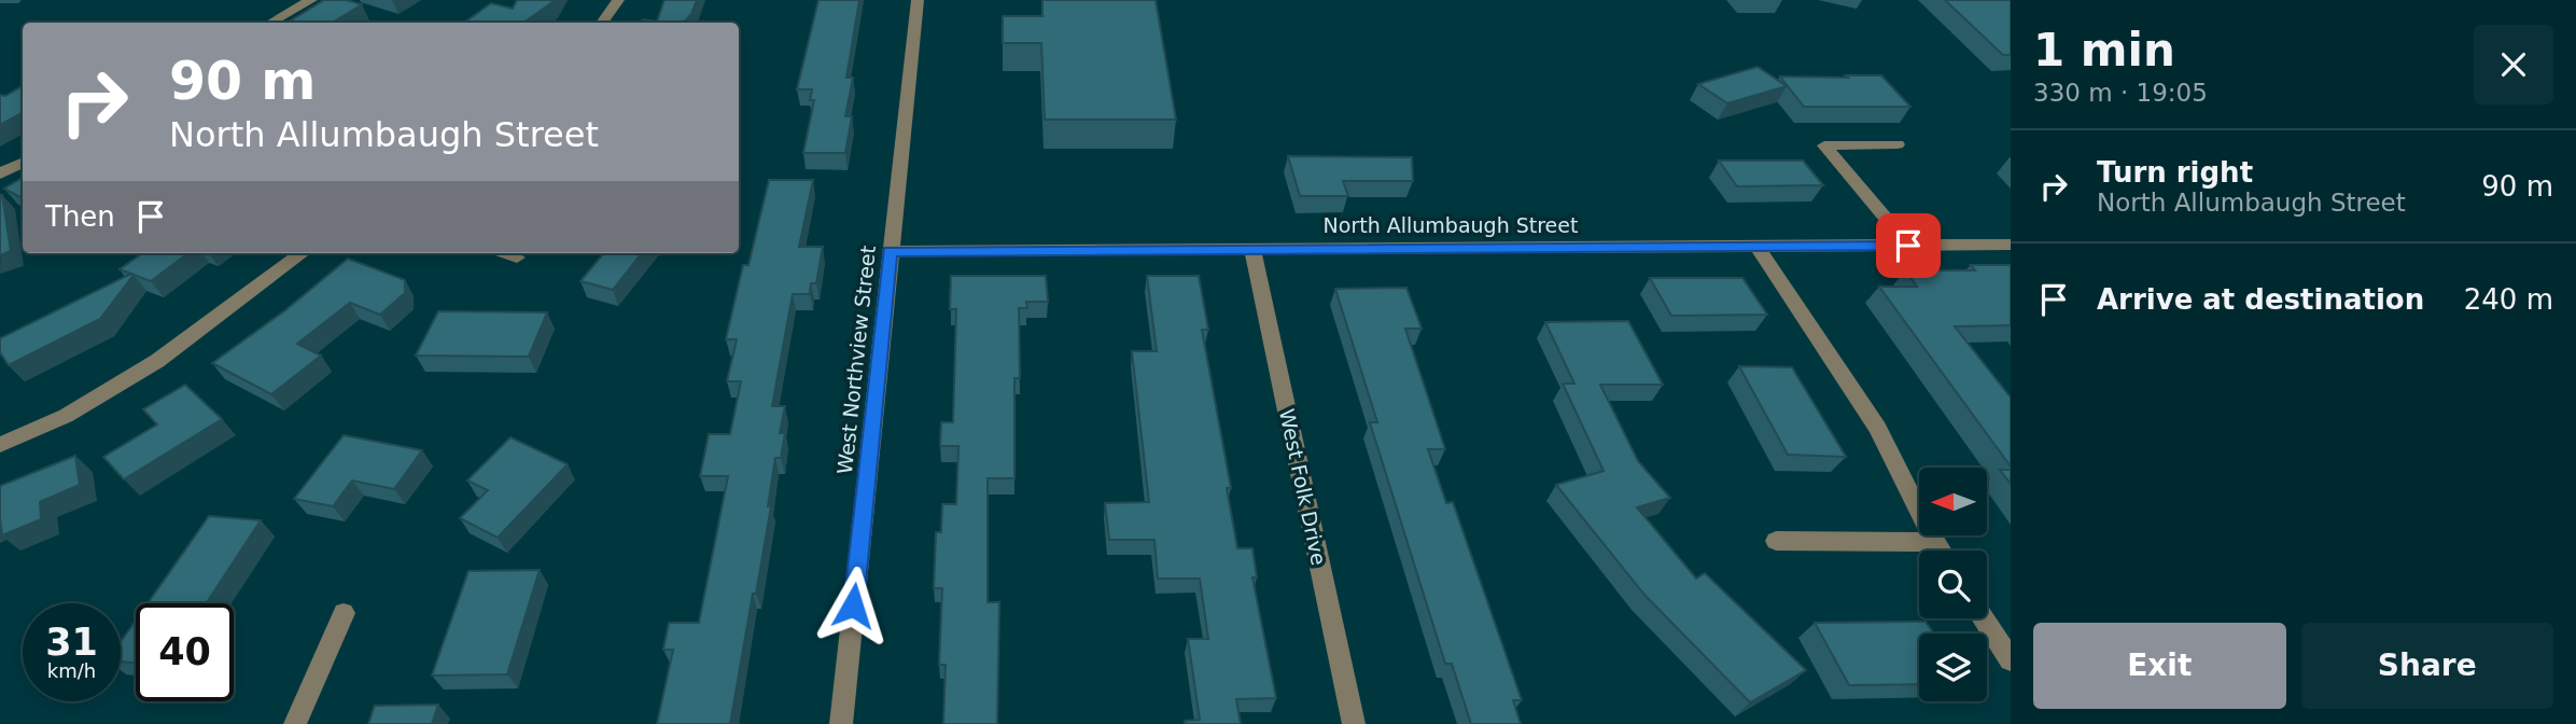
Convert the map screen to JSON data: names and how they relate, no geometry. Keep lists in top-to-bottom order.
{
  "streets": {
    "street": ["North Allumbaugh Street", "West Northview Street", "West Folk Drive"]
  },
  "crossings": [
    ["North Allumbaugh Street", "West Northview Street"],
    ["North Allumbaugh Street", "West Folk Drive"]
  ],
  "north": "left",
  "page": {
    "heading": ["1 min", "330 m · 19:05"],
    "turn": ["90 m", "North Allumbaugh Street"],
    "list": [
      {
        "name": "Turn right",
        "note": "North Allumbaugh Street",
        "value": "90 m"
      },
      {
        "name": "Arrive at destination",
        "value": "240 m"
      }
    ],
    "then": "Then",
    "speed": "31 km/h",
    "limit": "40",
    "buttons": ["Exit", "Share"]
  }
}
